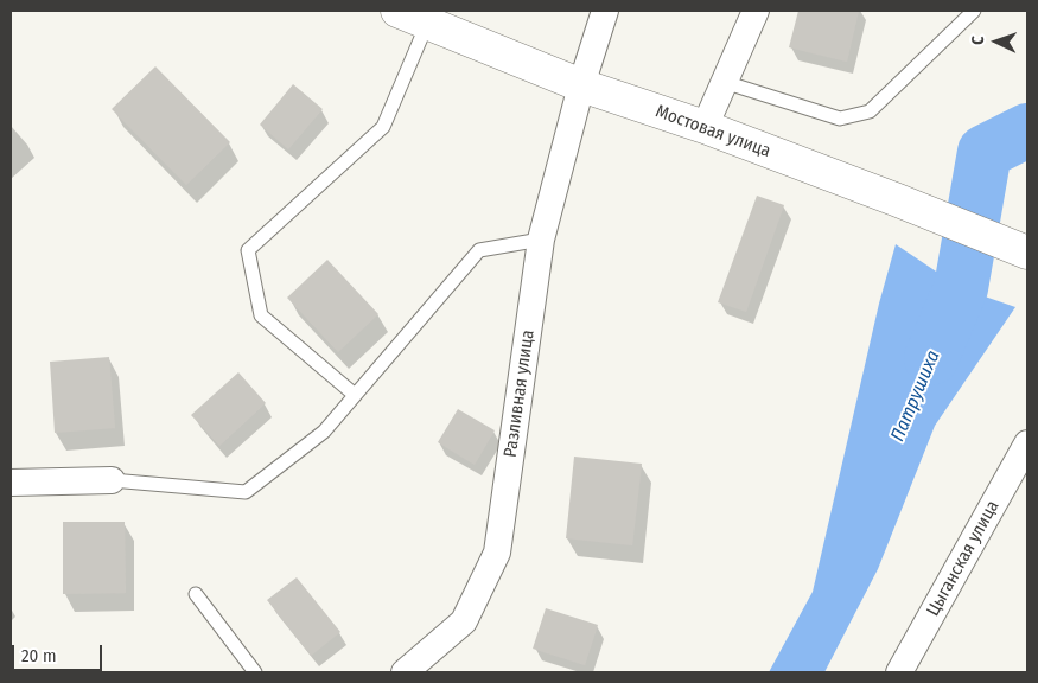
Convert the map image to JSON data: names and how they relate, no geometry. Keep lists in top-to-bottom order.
{
  "streets": {
    "street": ["Мостовая улица", "Разливная улица", "Цыганская улица"]
  },
  "crossings": [
    ["Мостовая улица", "Разливная улица"]
  ],
  "water": ["Патрушиха"],
  "scale_bar": "20 m",
  "north": "left"
}
